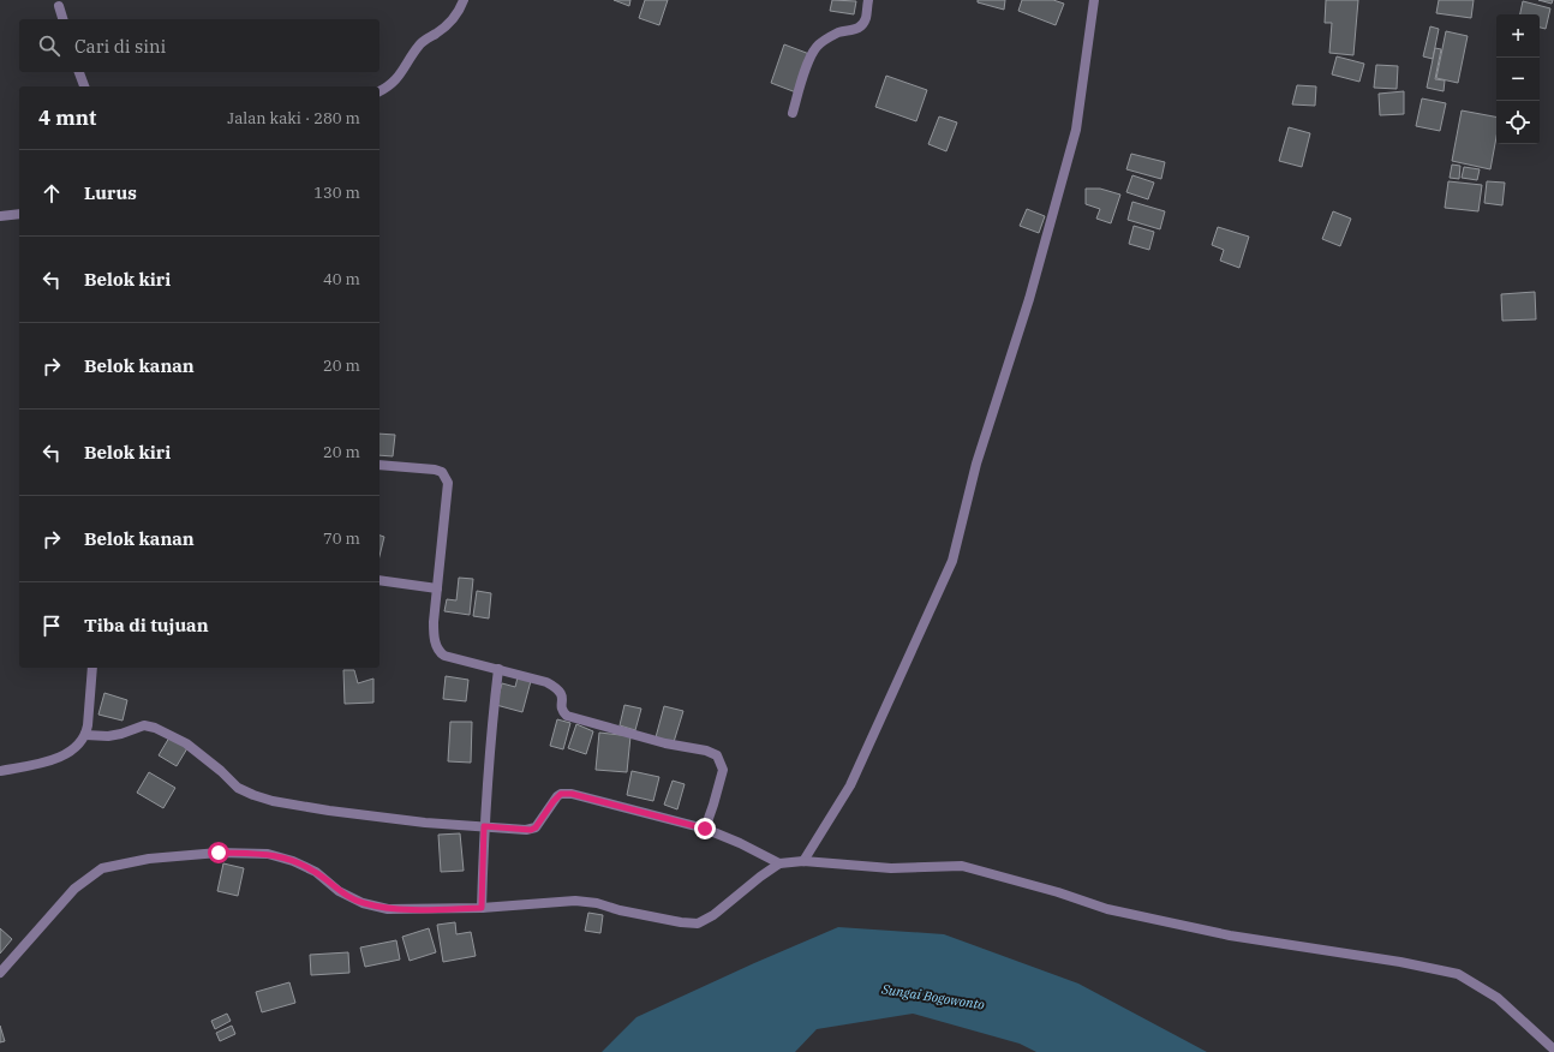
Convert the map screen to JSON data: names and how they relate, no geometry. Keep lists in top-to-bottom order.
{
  "water": ["Sungai Bogowonto"],
  "page": {
    "map_buttons": ["+", "−"],
    "search": "Cari di sini",
    "heading": ["4 mnt", "Jalan kaki · 280 m"],
    "list": [
      ["Lurus", "130 m"],
      ["Belok kiri", "40 m"],
      ["Belok kanan", "20 m"],
      ["Belok kiri", "20 m"],
      ["Belok kanan", "70 m"],
      "Tiba di tujuan"
    ]
  }
}
